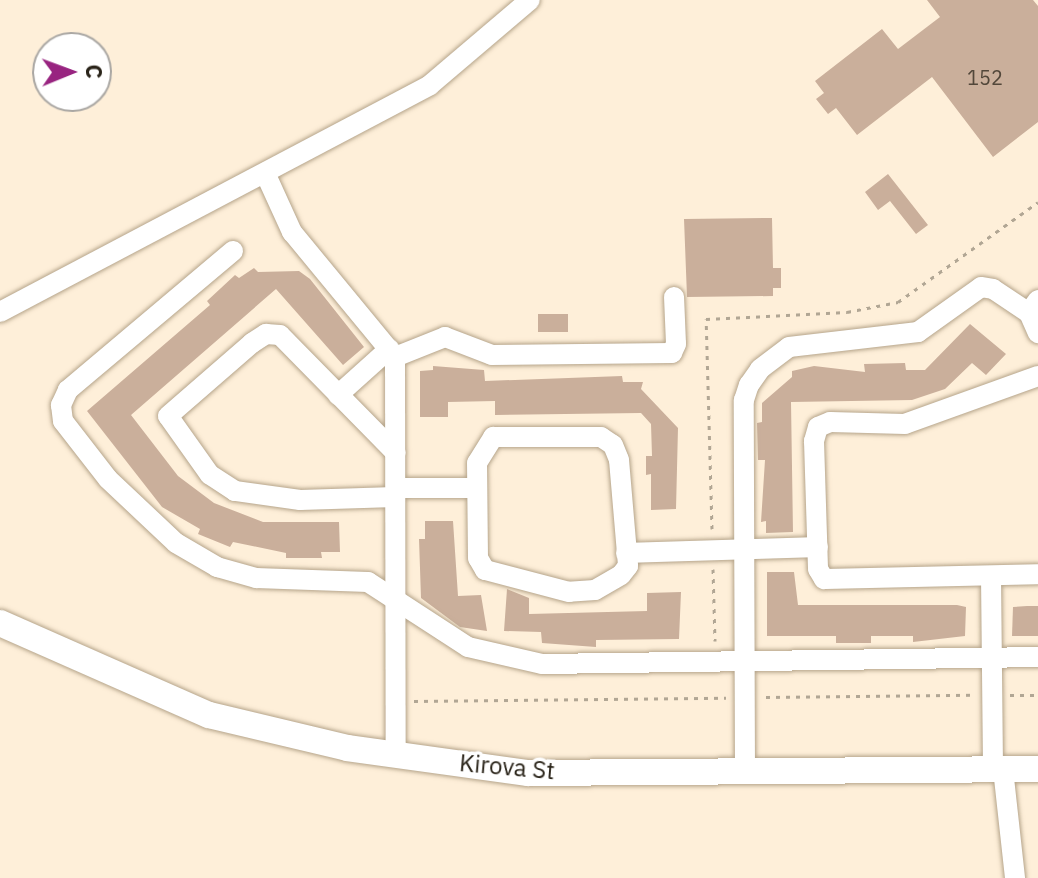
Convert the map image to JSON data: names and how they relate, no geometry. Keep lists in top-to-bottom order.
{
  "streets": {
    "main road": ["Kirova St"]
  },
  "house_numbers": ["152"],
  "north": "right"
}
